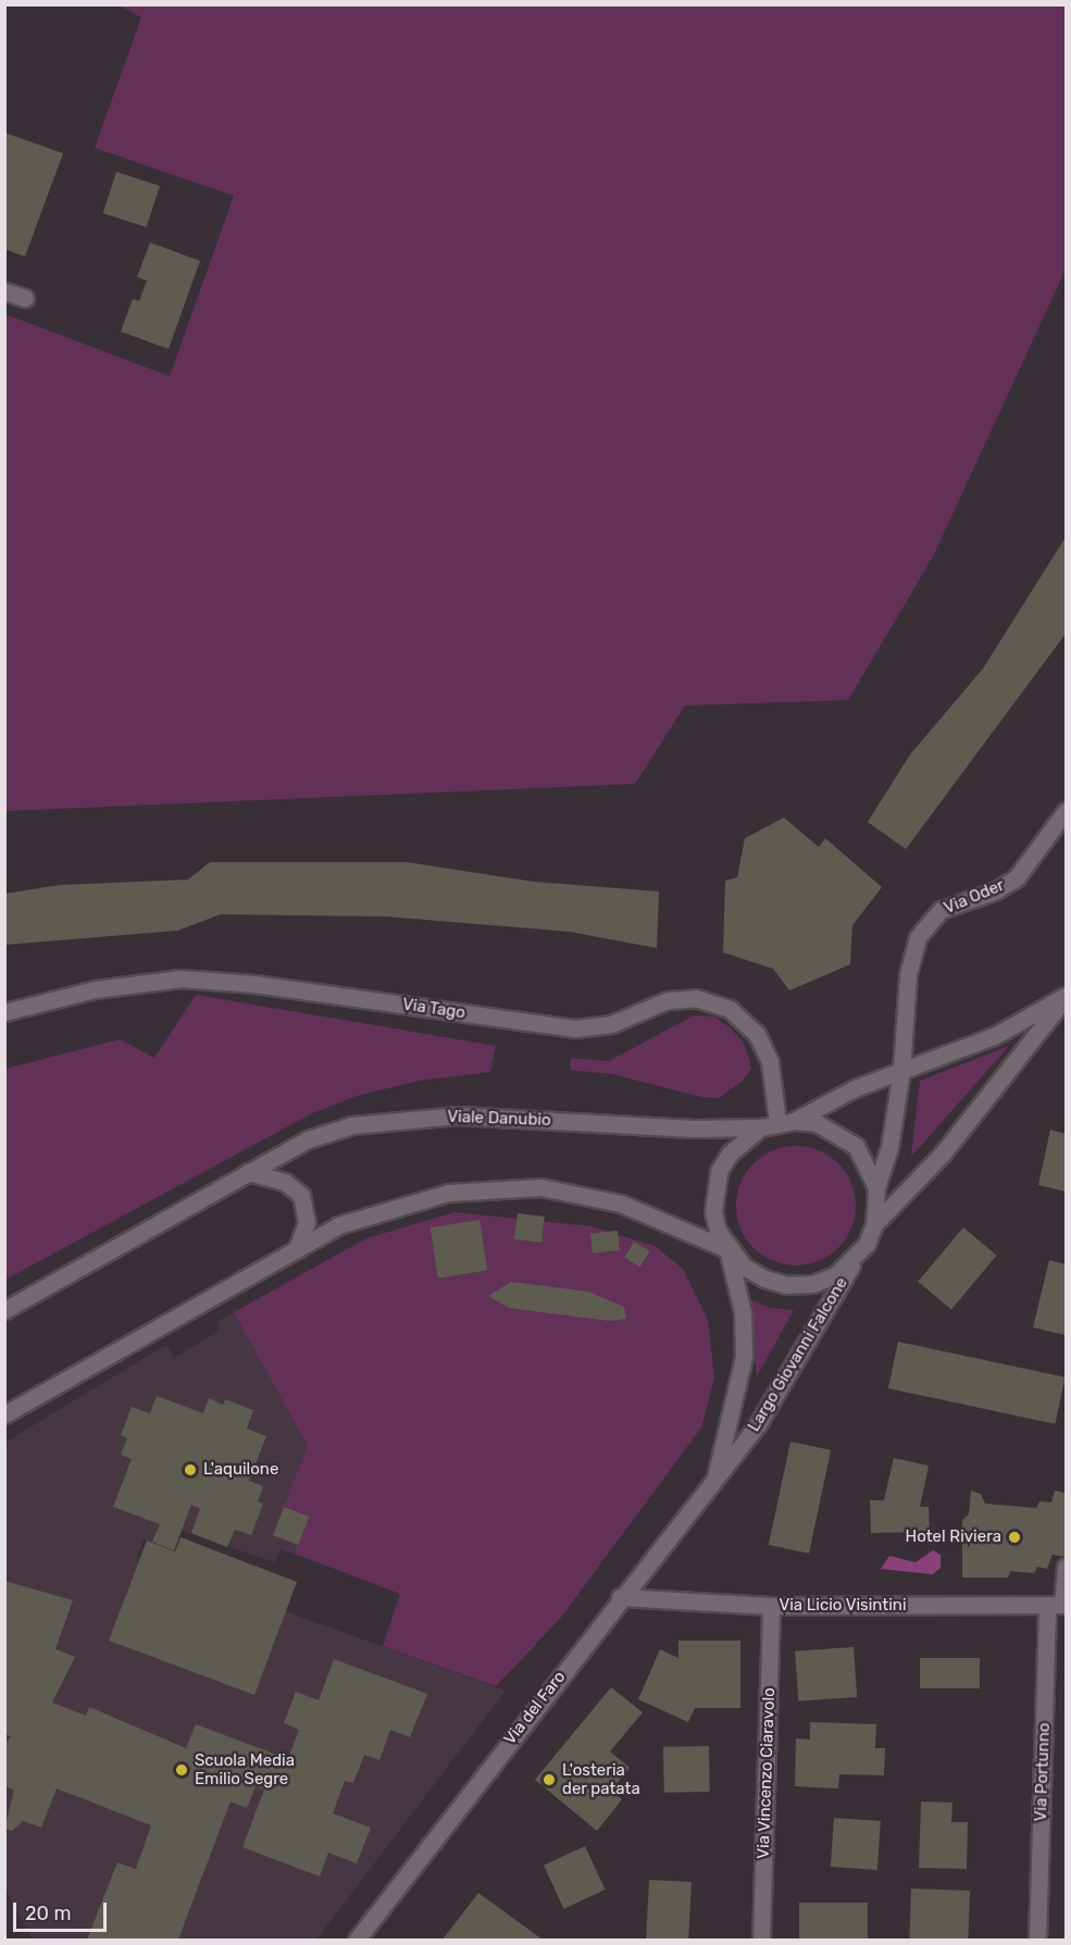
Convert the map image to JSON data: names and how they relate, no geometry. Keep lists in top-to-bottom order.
{
  "streets": {
    "street": [
      "Via Oder",
      "Via Tago",
      "Viale Danubio",
      "Largo Giovanni Falcone",
      "Via Licio Visintini",
      "Via del Faro",
      "Via Portunno",
      "Via Vincenzo Ciaravolo"
    ]
  },
  "crossings": [
    ["Via Oder", "Largo Giovanni Falcone"],
    ["Via Tago", "Viale Danubio"],
    ["Via Tago", "Largo Giovanni Falcone"],
    ["Viale Danubio", "Largo Giovanni Falcone"],
    ["Largo Giovanni Falcone", "Via del Faro"],
    ["Via Licio Visintini", "Via del Faro"],
    ["Via Licio Visintini", "Via Portunno"],
    ["Via Licio Visintini", "Via Vincenzo Ciaravolo"]
  ],
  "places": [
    "L'aquilone",
    "Hotel Riviera",
    "Scuola Media Emilio Segre",
    "L'osteria der patata"
  ],
  "scale_bar": "20 m"
}
